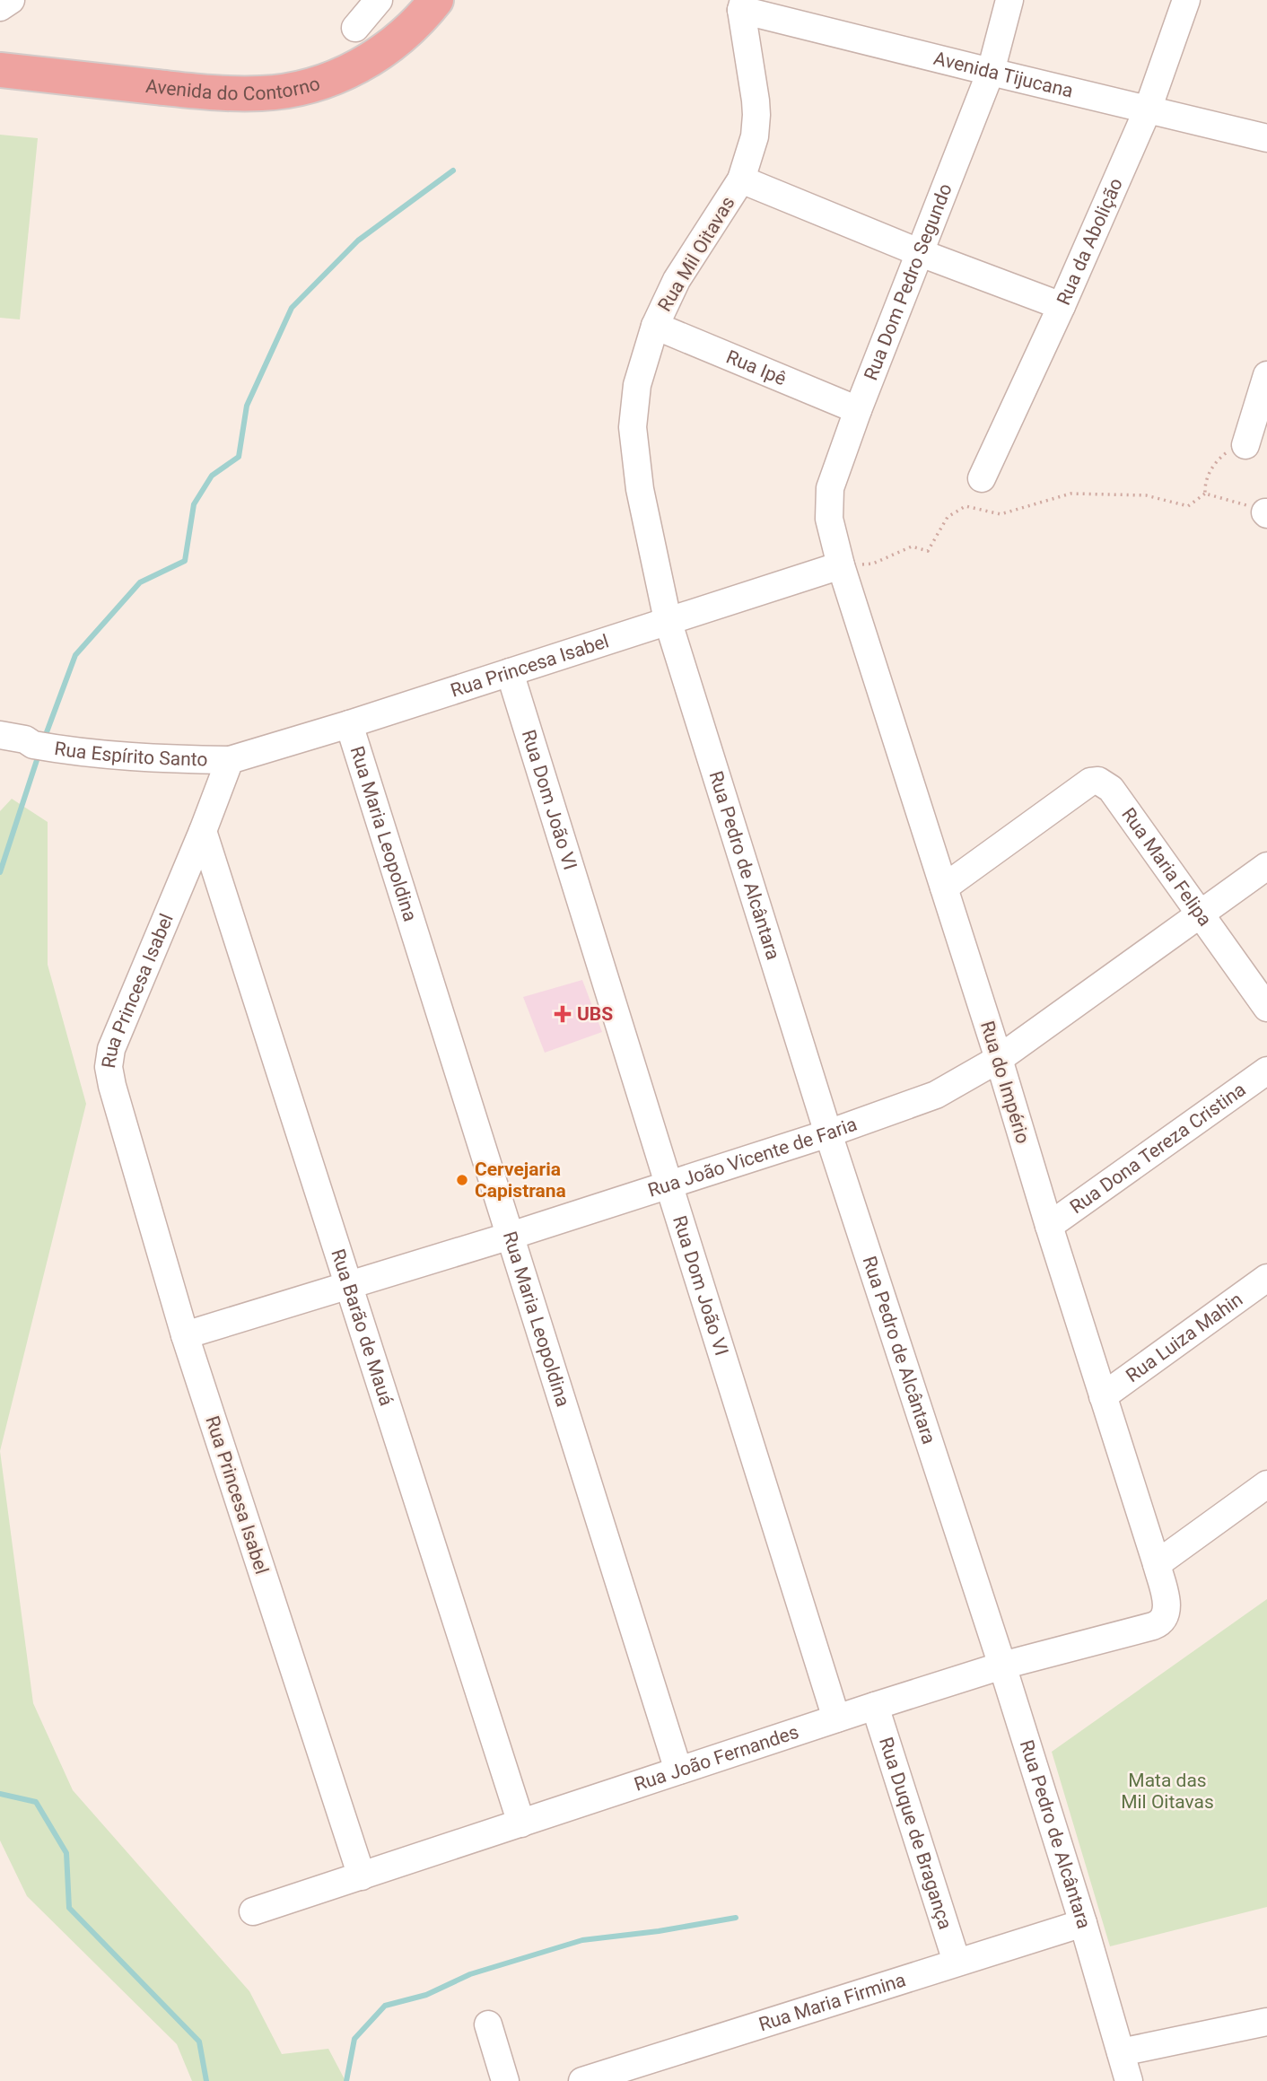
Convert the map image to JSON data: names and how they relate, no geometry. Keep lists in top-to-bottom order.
{
  "streets": {
    "highway": ["Avenida do Contorno"],
    "street": [
      "Avenida Tijucana",
      "Rua da Abolição",
      "Rua Mil Oitavas",
      "Rua Dom Pedro Segundo",
      "Rua Ipê",
      "Rua Princesa Isabel",
      "Rua Espírito Santo",
      "Rua Dom João VI",
      "Rua Maria Leopoldina",
      "Rua Pedro de Alcântara",
      "Rua Maria Felipa",
      "Rua do Império",
      "Rua Dona Tereza Cristina",
      "Rua João Vicente de Faria",
      "Rua Barão de Mauá",
      "Rua Luiza Mahin",
      "Rua João Fernandes",
      "Rua Duque de Bragança",
      "Rua Maria Firmina"
    ]
  },
  "crossings": [
    ["Avenida Tijucana", "Rua da Abolição"],
    ["Avenida Tijucana", "Rua Mil Oitavas"],
    ["Avenida Tijucana", "Rua Dom Pedro Segundo"],
    ["Rua Mil Oitavas", "Rua Ipê"],
    ["Rua Mil Oitavas", "Rua Princesa Isabel"],
    ["Rua Mil Oitavas", "Rua Pedro de Alcântara"],
    ["Rua Dom Pedro Segundo", "Rua Ipê"],
    ["Rua Dom Pedro Segundo", "Rua Princesa Isabel"],
    ["Rua Dom Pedro Segundo", "Rua do Império"],
    ["Rua Princesa Isabel", "Rua Espírito Santo"],
    ["Rua Princesa Isabel", "Rua Dom João VI"],
    ["Rua Princesa Isabel", "Rua Maria Leopoldina"],
    ["Rua Princesa Isabel", "Rua Pedro de Alcântara"],
    ["Rua Princesa Isabel", "Rua do Império"],
    ["Rua Princesa Isabel", "Rua João Vicente de Faria"],
    ["Rua Princesa Isabel", "Rua Barão de Mauá"],
    ["Rua Princesa Isabel", "Rua João Fernandes"],
    ["Rua Dom João VI", "Rua João Vicente de Faria"],
    ["Rua Dom João VI", "Rua João Fernandes"],
    ["Rua Maria Leopoldina", "Rua João Vicente de Faria"],
    ["Rua Maria Leopoldina", "Rua João Fernandes"],
    ["Rua Pedro de Alcântara", "Rua João Vicente de Faria"],
    ["Rua Pedro de Alcântara", "Rua João Fernandes"],
    ["Rua Pedro de Alcântara", "Rua Maria Firmina"],
    ["Rua Maria Felipa", "Rua do Império"],
    ["Rua Maria Felipa", "Rua João Vicente de Faria"],
    ["Rua do Império", "Rua Dona Tereza Cristina"],
    ["Rua do Império", "Rua João Vicente de Faria"],
    ["Rua do Império", "Rua Luiza Mahin"],
    ["Rua do Império", "Rua João Fernandes"],
    ["Rua João Vicente de Faria", "Rua Barão de Mauá"],
    ["Rua Barão de Mauá", "Rua João Fernandes"],
    ["Rua João Fernandes", "Rua Duque de Bragança"],
    ["Rua Duque de Bragança", "Rua Maria Firmina"]
  ],
  "parks": ["Mata das Mil Oitavas"],
  "places": {
    "health": ["UBS"],
    "other": ["Cervejaria Capistrana"]
  }
}
